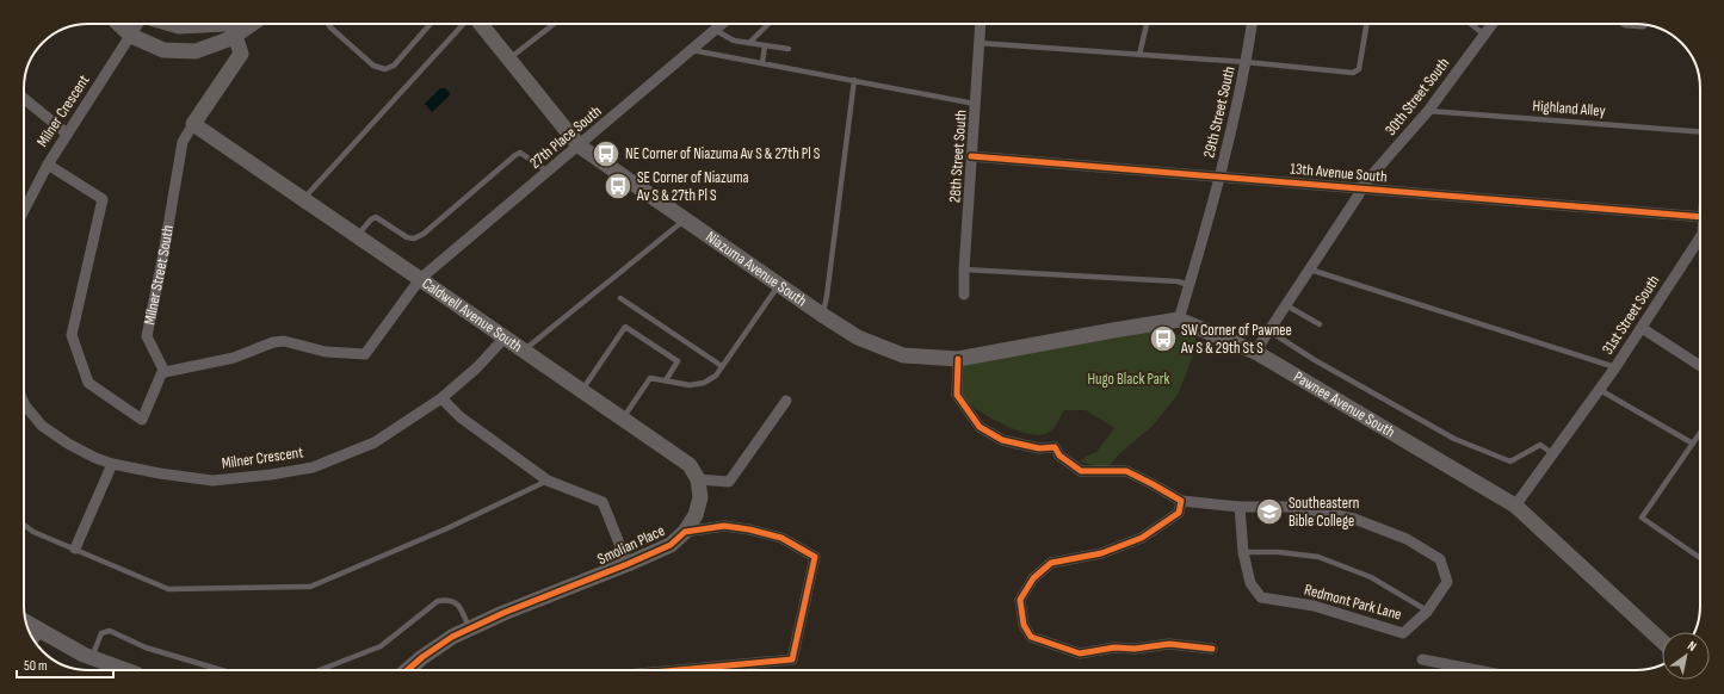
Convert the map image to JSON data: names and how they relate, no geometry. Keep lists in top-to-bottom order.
{
  "streets": {
    "street": [
      "30th Street South",
      "Milner Crescent",
      "29th Street South",
      "27th Place South",
      "28th Street South",
      "13th Avenue South",
      "Niazuma Avenue South",
      "Milner Street South",
      "Caldwell Avenue South",
      "31st Street South",
      "Pawnee Avenue South",
      "Smolian Place",
      "Redmont Park Lane"
    ],
    "lane": ["Highland Alley"]
  },
  "crossings": [
    ["30th Street South", "Highland Alley"],
    ["30th Street South", "13th Avenue South"],
    ["30th Street South", "Pawnee Avenue South"],
    ["Milner Crescent", "Caldwell Avenue South"],
    ["29th Street South", "13th Avenue South"],
    ["29th Street South", "Pawnee Avenue South"],
    ["27th Place South", "Niazuma Avenue South"],
    ["27th Place South", "Milner Street South"],
    ["27th Place South", "Caldwell Avenue South"],
    ["28th Street South", "13th Avenue South"],
    ["Milner Street South", "Caldwell Avenue South"],
    ["31st Street South", "Pawnee Avenue South"]
  ],
  "parks": ["Hugo Black Park"],
  "places": {
    "bus stop": ["NE Corner of Niazuma Av S & 27th Pl S", "SE Corner of Niazuma Av S & 27th Pl S", "SW Corner of Pawnee Av S & 29th St S"],
    "school or university": ["Southeastern Bible College"]
  },
  "scale_bar": "50 m",
  "north": "top right"
}
